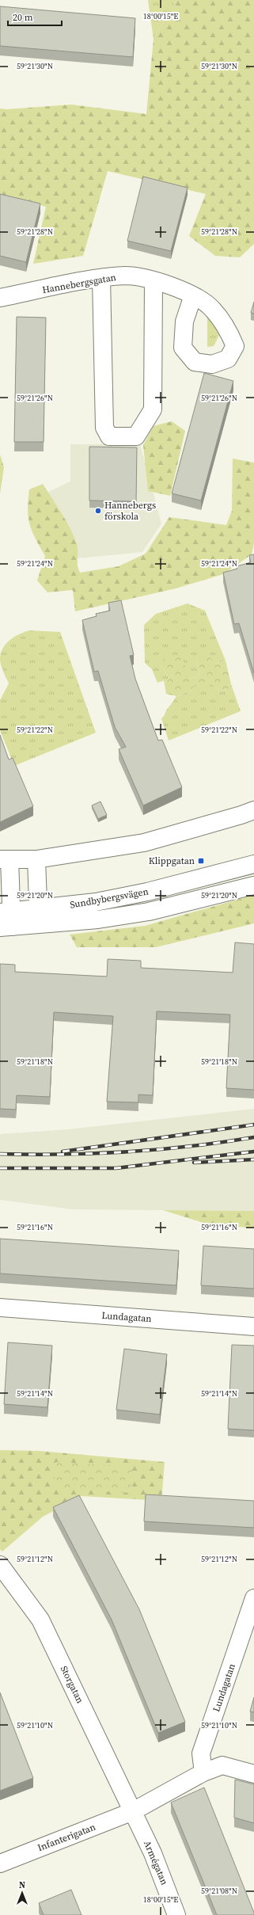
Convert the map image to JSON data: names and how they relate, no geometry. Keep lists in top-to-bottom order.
{
  "streets": {
    "street": [
      "Hannebergsgatan",
      "Sundbybergsvägen",
      "Lundagatan",
      "Storgatan",
      "Infanterigatan",
      "Armégatan"
    ]
  },
  "crossings": [
    ["Storgatan", "Infanterigatan"],
    ["Storgatan", "Armégatan"],
    ["Infanterigatan", "Armégatan"]
  ],
  "places": {
    "other": ["Hannebergs förskola"],
    "transit": ["Klippgatan"]
  },
  "scale_bar": "20 m",
  "north": "top",
  "coordinates": [
    "18°00'15\"E",
    "59°21'30\"N",
    "59°21'28\"N",
    "59°21'26\"N",
    "59°21'24\"N",
    "59°21'22\"N",
    "59°21'20\"N",
    "59°21'18\"N",
    "59°21'16\"N",
    "59°21'14\"N",
    "59°21'12\"N",
    "59°21'10\"N",
    "59°21'08\"N"
  ]
}
